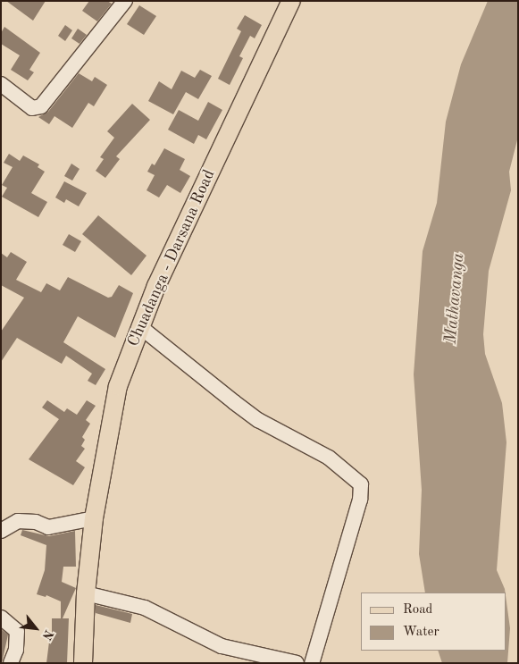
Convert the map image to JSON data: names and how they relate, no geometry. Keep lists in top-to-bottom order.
{
  "streets": {
    "main road": ["Chuadanga - Darsana Road"]
  },
  "water": ["Mathavanga"],
  "legend": ["Road", "Water"],
  "north": "bottom right"
}
